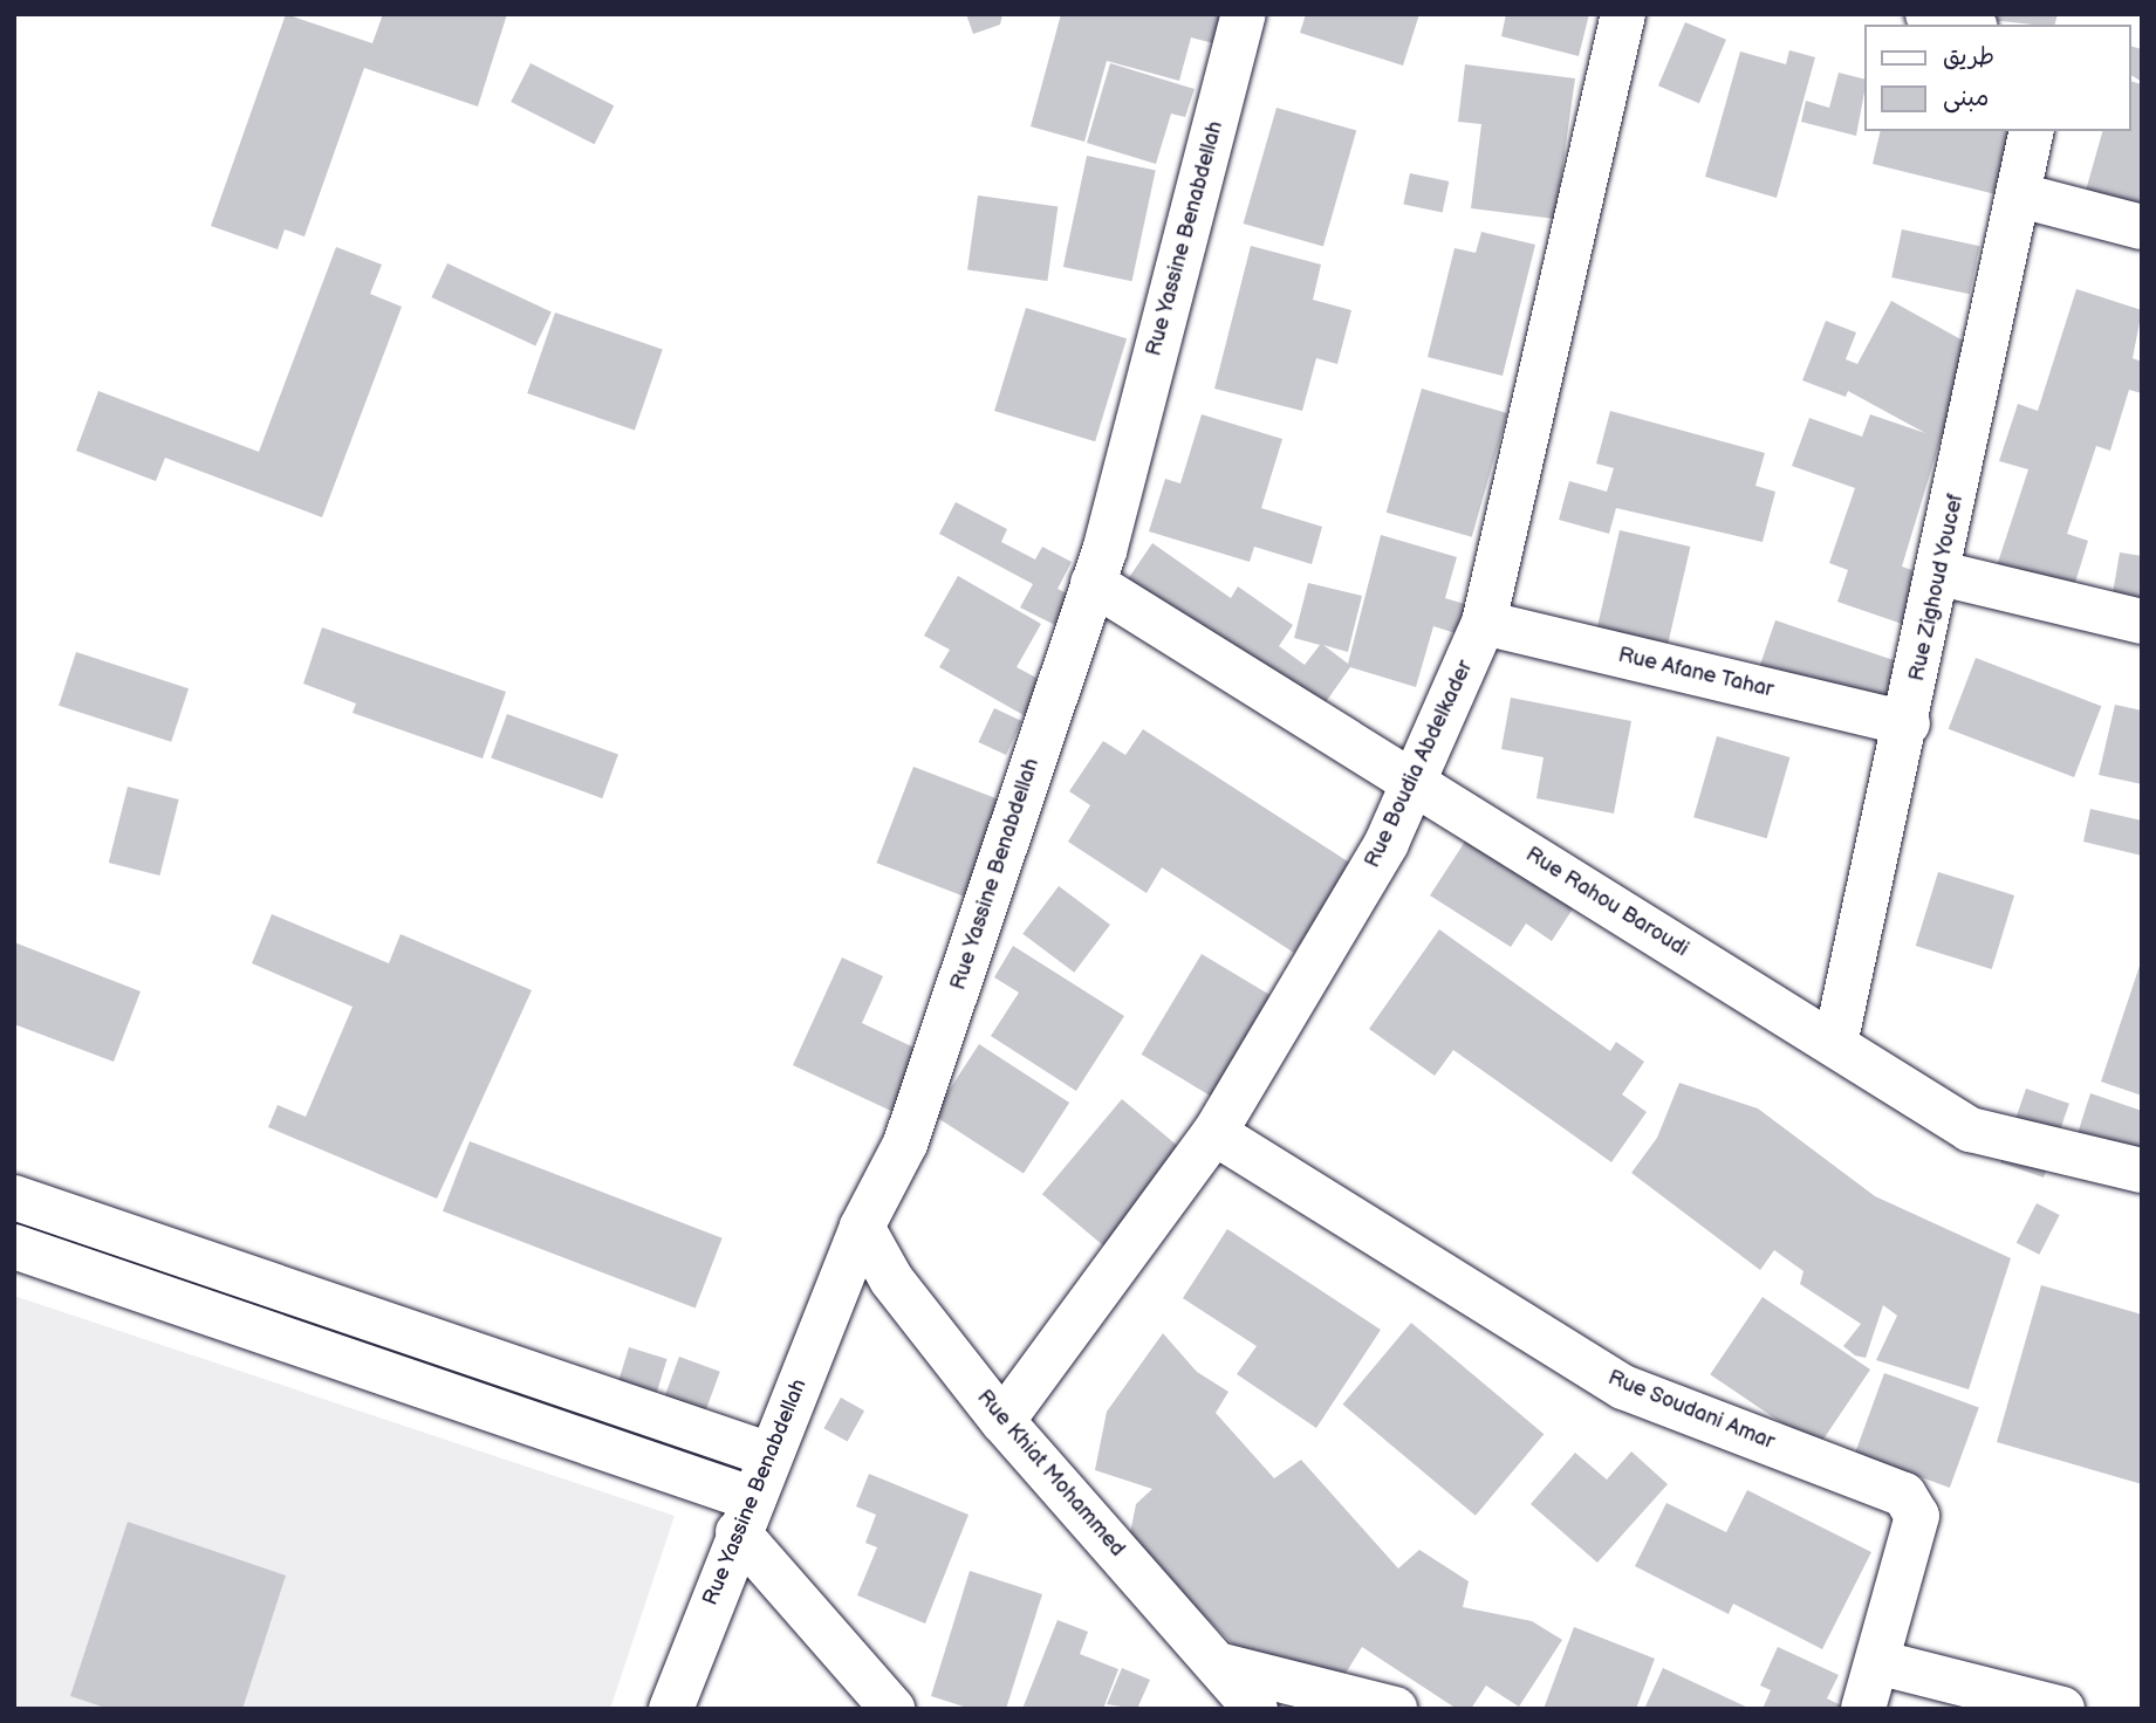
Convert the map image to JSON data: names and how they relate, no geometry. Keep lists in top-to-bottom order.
{
  "streets": {
    "street": [
      "Rue Yassine Benabdellah",
      "Rue Zighoud Youcef",
      "Rue Afane Tahar",
      "Rue Boudia Abdelkader",
      "Rue Rahou Baroudi",
      "Rue Soudani Amar",
      "Rue Khiat Mohammed"
    ]
  },
  "crossings": [
    ["Rue Yassine Benabdellah", "Rue Rahou Baroudi"],
    ["Rue Yassine Benabdellah", "Rue Khiat Mohammed"],
    ["Rue Zighoud Youcef", "Rue Afane Tahar"],
    ["Rue Zighoud Youcef", "Rue Rahou Baroudi"],
    ["Rue Afane Tahar", "Rue Boudia Abdelkader"],
    ["Rue Boudia Abdelkader", "Rue Rahou Baroudi"],
    ["Rue Boudia Abdelkader", "Rue Soudani Amar"],
    ["Rue Boudia Abdelkader", "Rue Khiat Mohammed"]
  ],
  "legend": ["طريق", "مبنى"]
}
